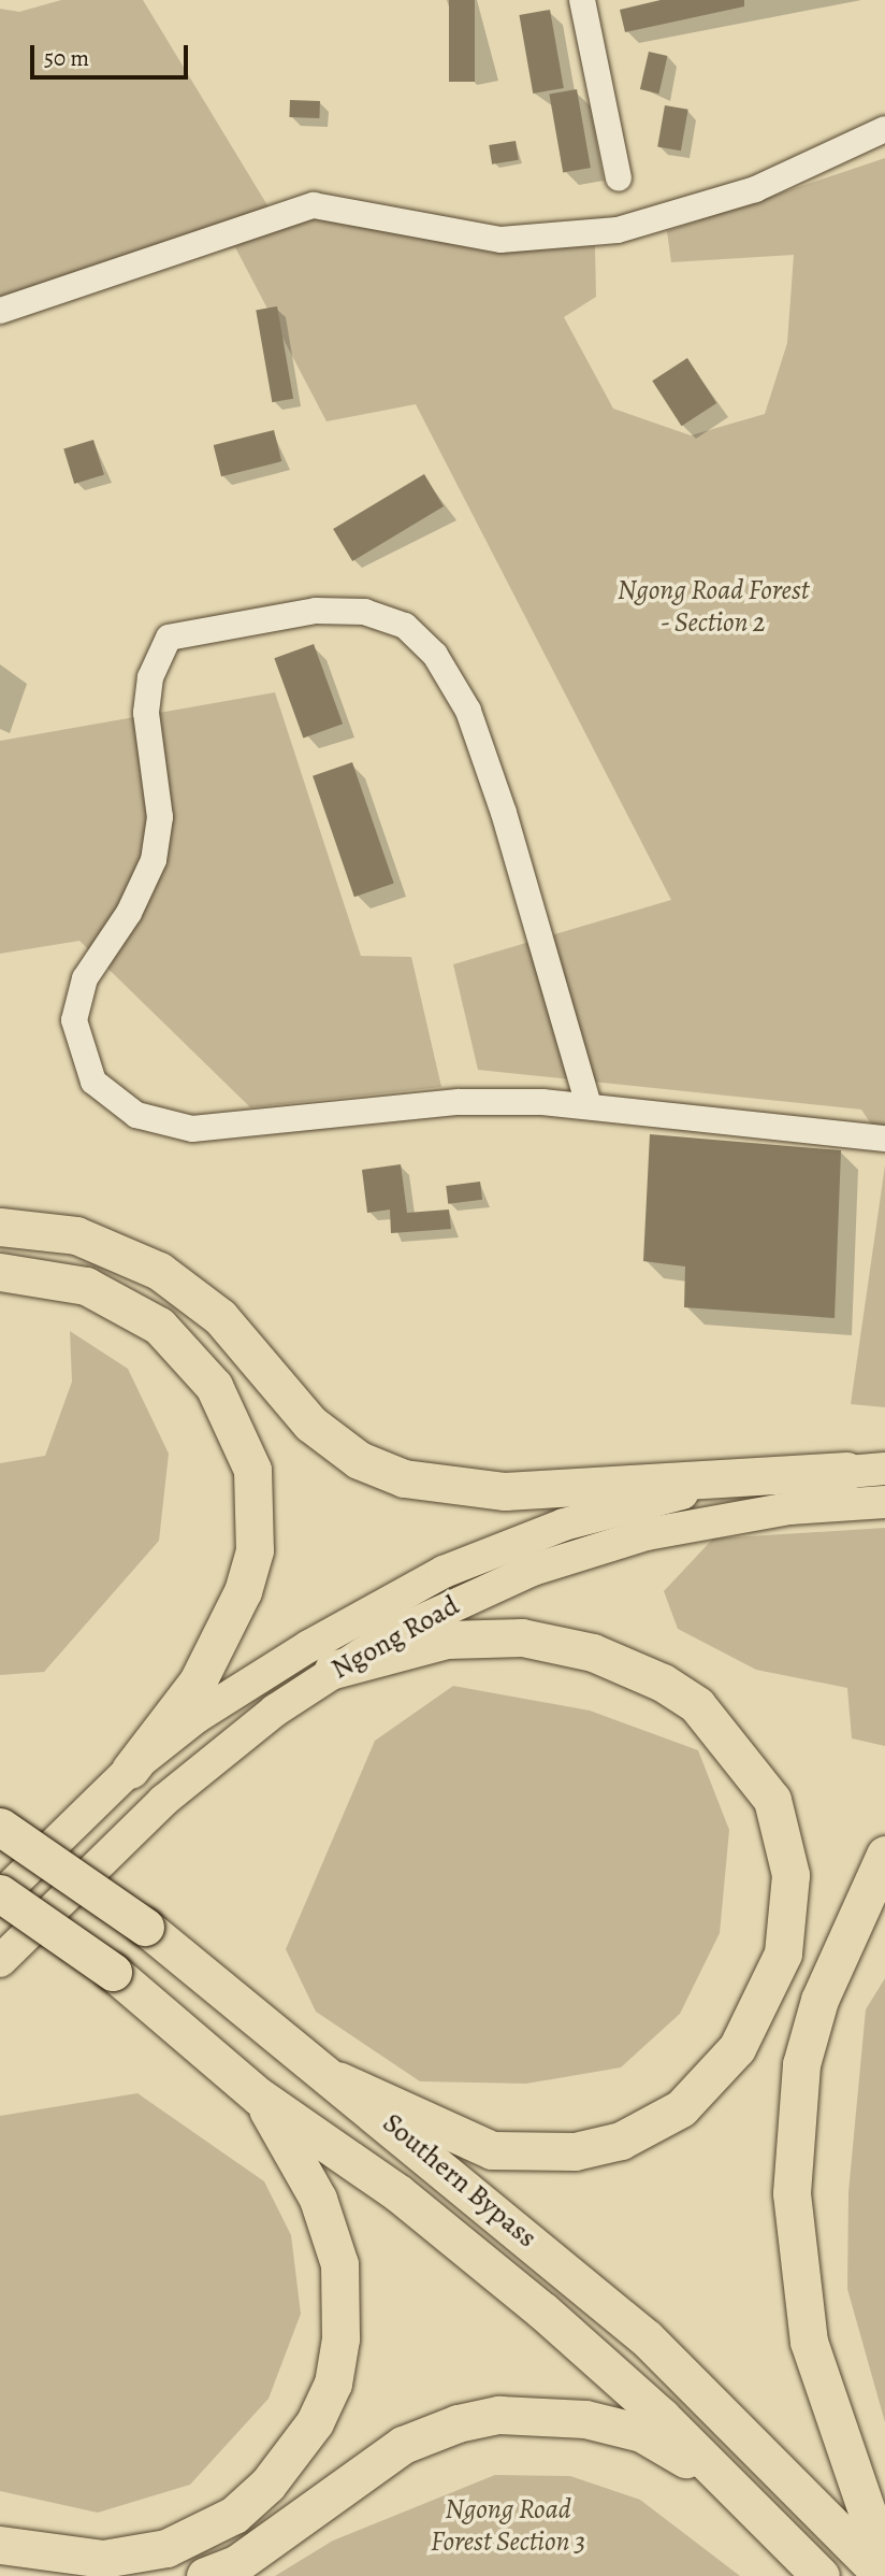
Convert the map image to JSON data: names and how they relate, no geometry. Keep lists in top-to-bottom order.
{
  "streets": {
    "highway": ["Southern Bypass"],
    "main road": ["Ngong Road"]
  },
  "crossings": [
    ["Ngong Road", "Southern Bypass"]
  ],
  "parks": ["Ngong Road Forest - Section 2", "Ngong Road Forest Section 3"],
  "scale_bar": "50 m"
}
